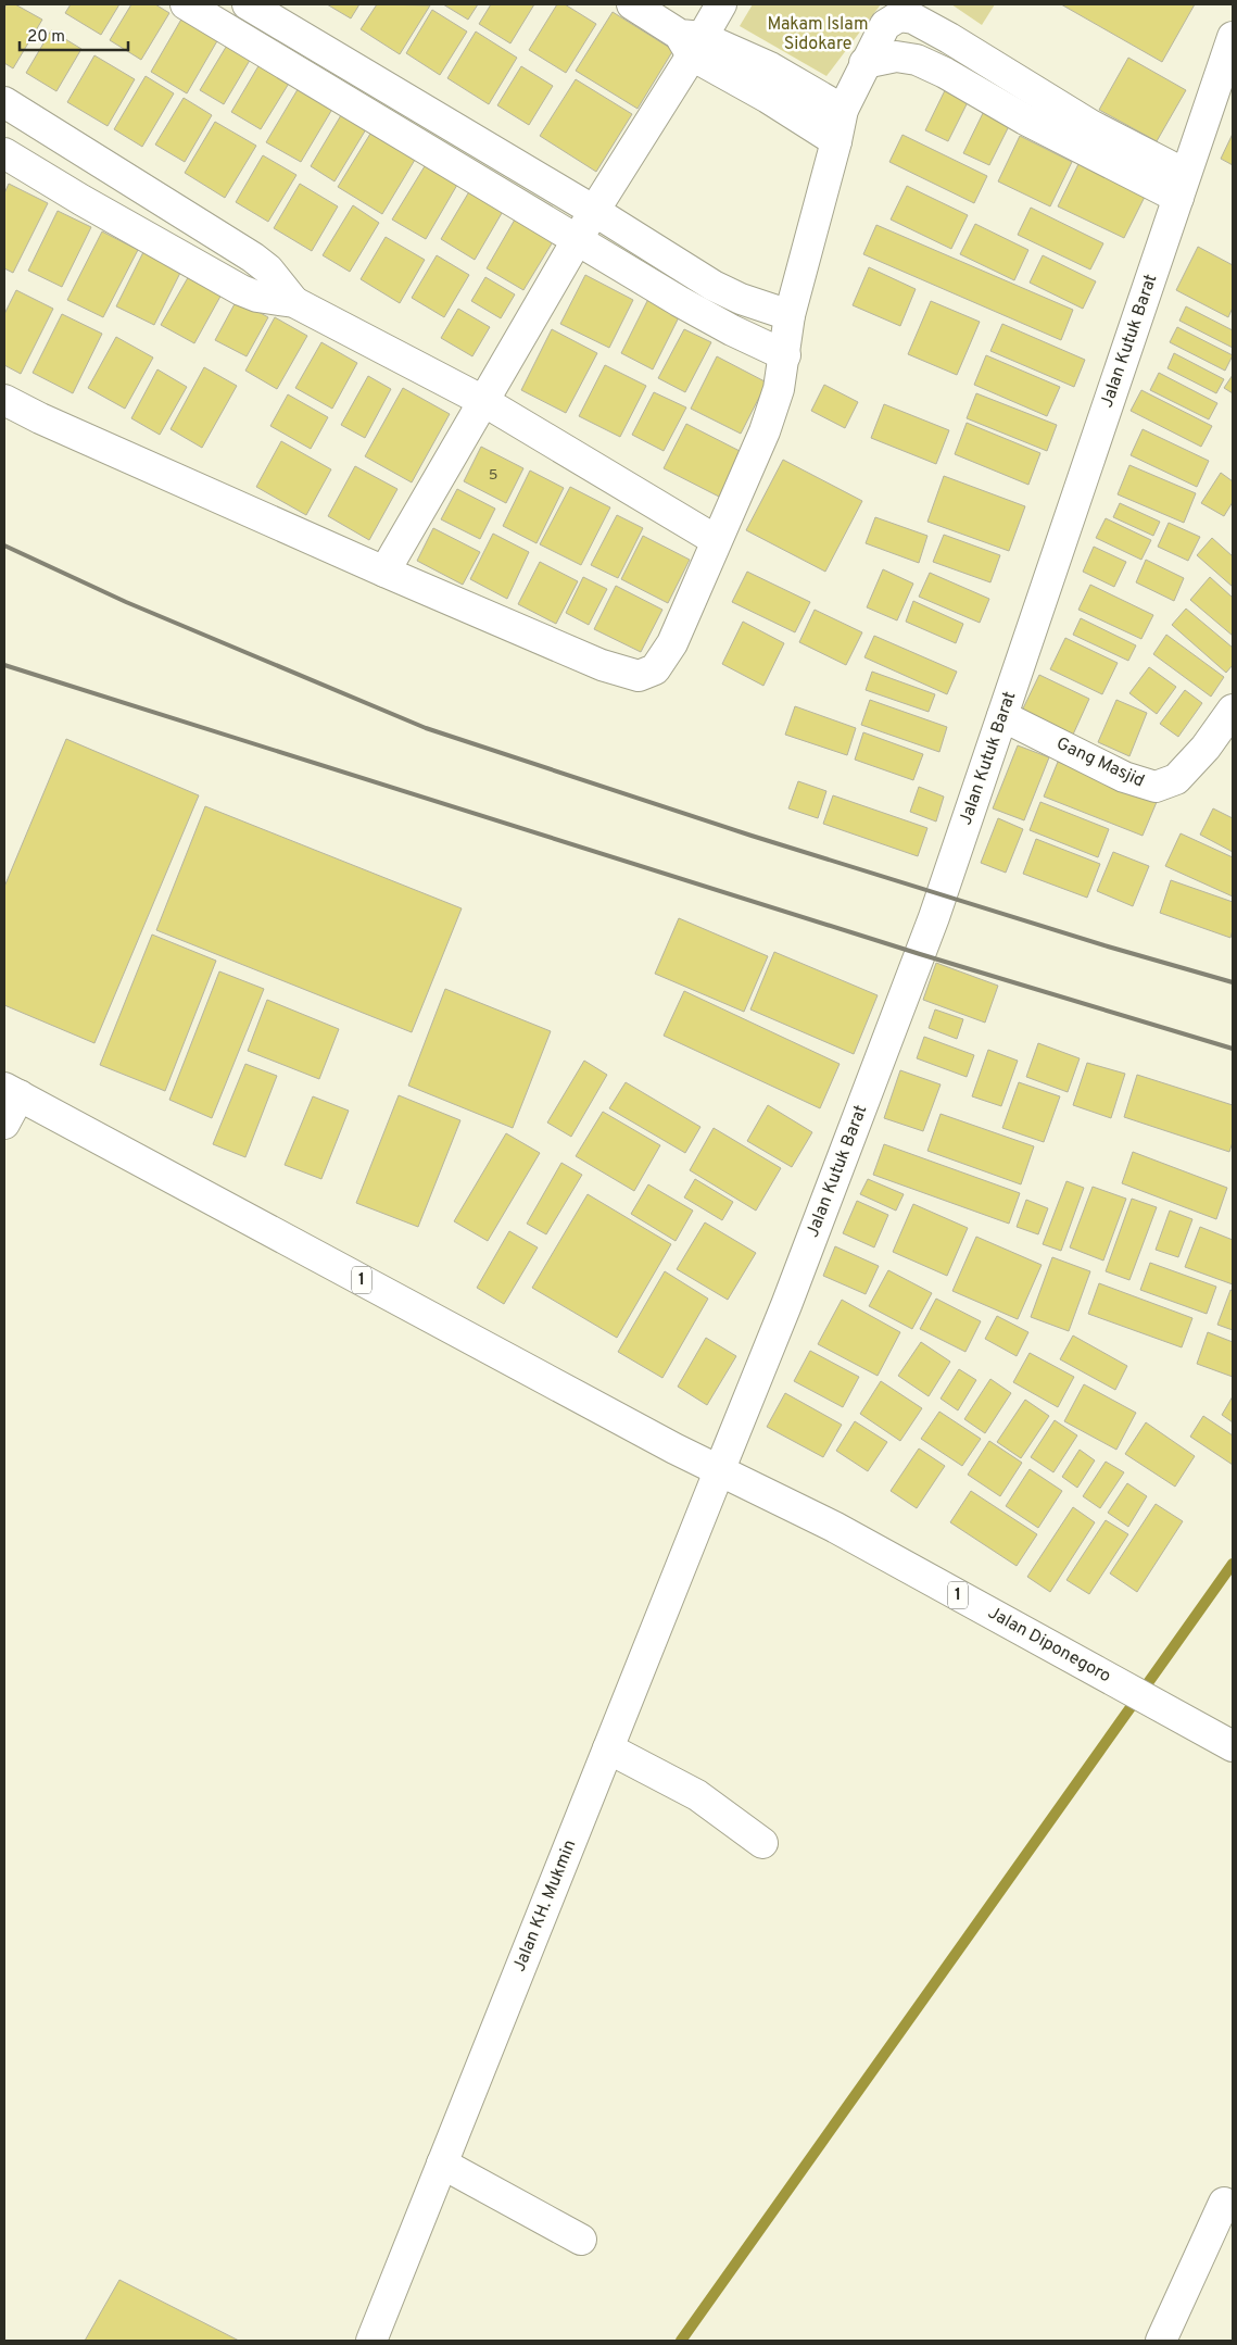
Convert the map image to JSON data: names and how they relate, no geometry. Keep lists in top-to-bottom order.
{
  "streets": {
    "main road": [
      "Jalan Kutuk Barat",
      "Gang Masjid",
      "1",
      "Jalan Diponegoro",
      "Jalan KH. Mukmin"
    ]
  },
  "crossings": [
    ["Jalan Kutuk Barat", "Gang Masjid"],
    ["Jalan Kutuk Barat", "1"],
    ["Jalan Kutuk Barat", "Jalan Diponegoro"],
    ["Jalan Kutuk Barat", "Jalan KH. Mukmin"],
    ["1", "Jalan Diponegoro"],
    ["1", "Jalan KH. Mukmin"],
    ["Jalan Diponegoro", "Jalan KH. Mukmin"]
  ],
  "parks": ["Makam Islam Sidokare"],
  "house_numbers": ["5"],
  "scale_bar": "20 m"
}
